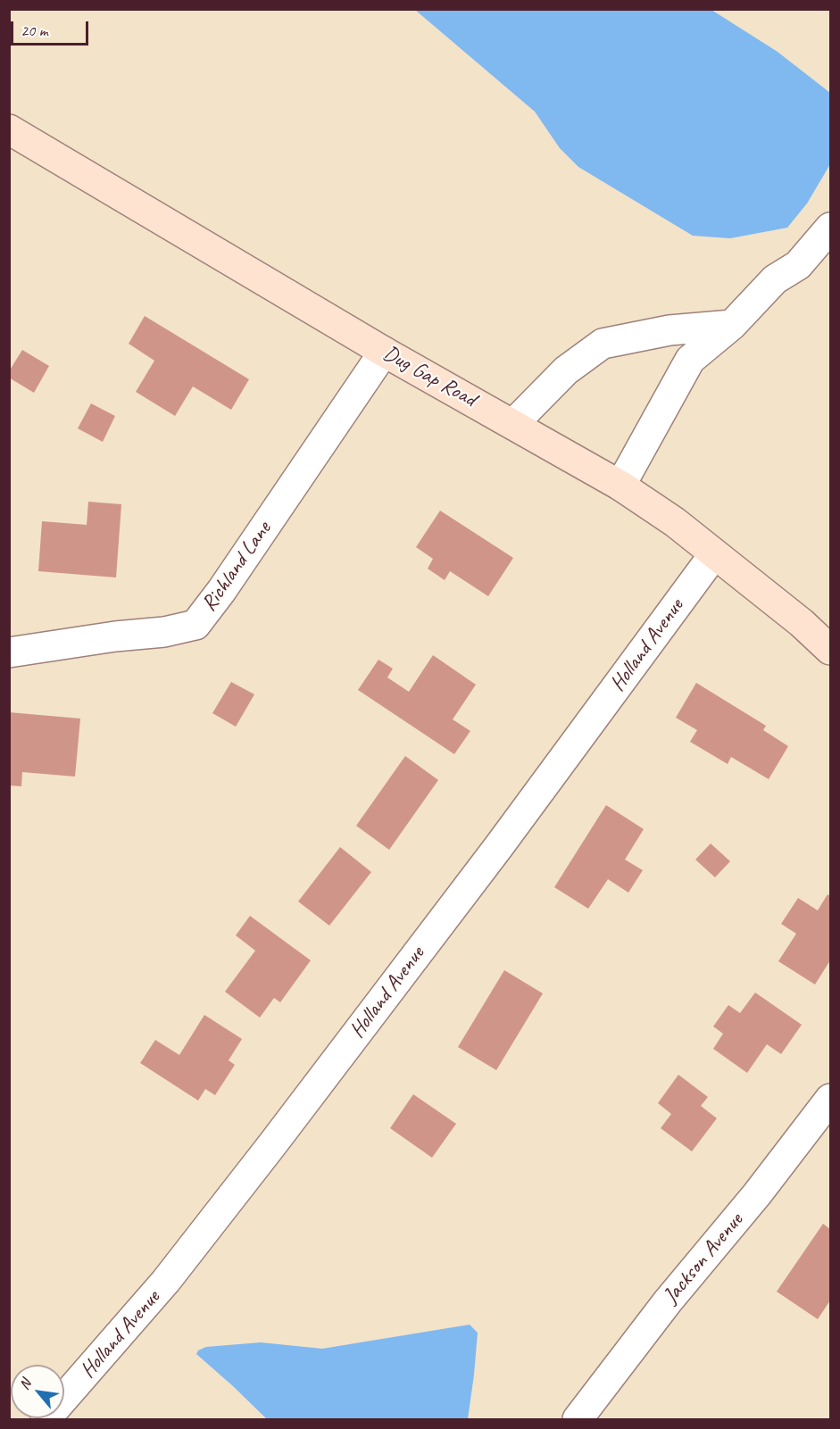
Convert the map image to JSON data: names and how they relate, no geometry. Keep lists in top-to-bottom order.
{
  "streets": {
    "street": [
      "Dug Gap Road",
      "Richland Lane",
      "Holland Avenue",
      "Jackson Avenue"
    ]
  },
  "crossings": [
    ["Dug Gap Road", "Richland Lane"],
    ["Dug Gap Road", "Holland Avenue"]
  ],
  "scale_bar": "20 m",
  "north": "top left"
}
